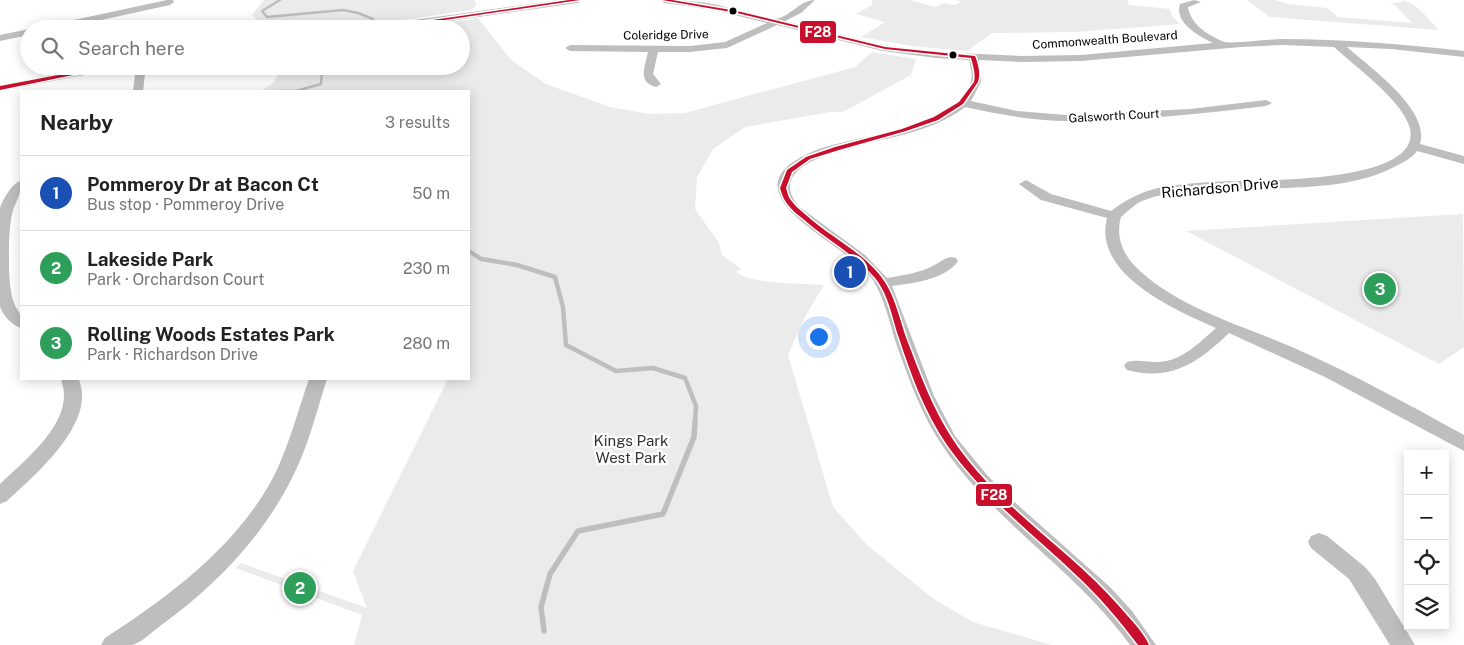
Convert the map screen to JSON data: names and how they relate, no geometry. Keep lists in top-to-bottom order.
{
  "streets": {
    "street": [
      "Coleridge Drive",
      "Commonwealth Boulevard",
      "Galsworth Court",
      "Richardson Drive"
    ]
  },
  "crossings": [
    ["Coleridge Drive", "Commonwealth Boulevard"]
  ],
  "parks": ["Kings Park West Park"],
  "lines": ["transit line F28"],
  "page": {
    "search": "Search here",
    "heading": ["Nearby", "3 results"],
    "list": [
      {
        "mark": "1",
        "name": "Pommeroy Dr at Bacon Ct",
        "note": "Bus stop · Pommeroy Drive",
        "value": "50 m"
      },
      {
        "mark": "2",
        "name": "Lakeside Park",
        "note": "Park · Orchardson Court",
        "value": "230 m"
      },
      {
        "mark": "3",
        "name": "Rolling Woods Estates Park",
        "note": "Park · Richardson Drive",
        "value": "280 m"
      }
    ],
    "pins": ["1", "3", "2"],
    "map_buttons": ["+", "−"]
  }
}
